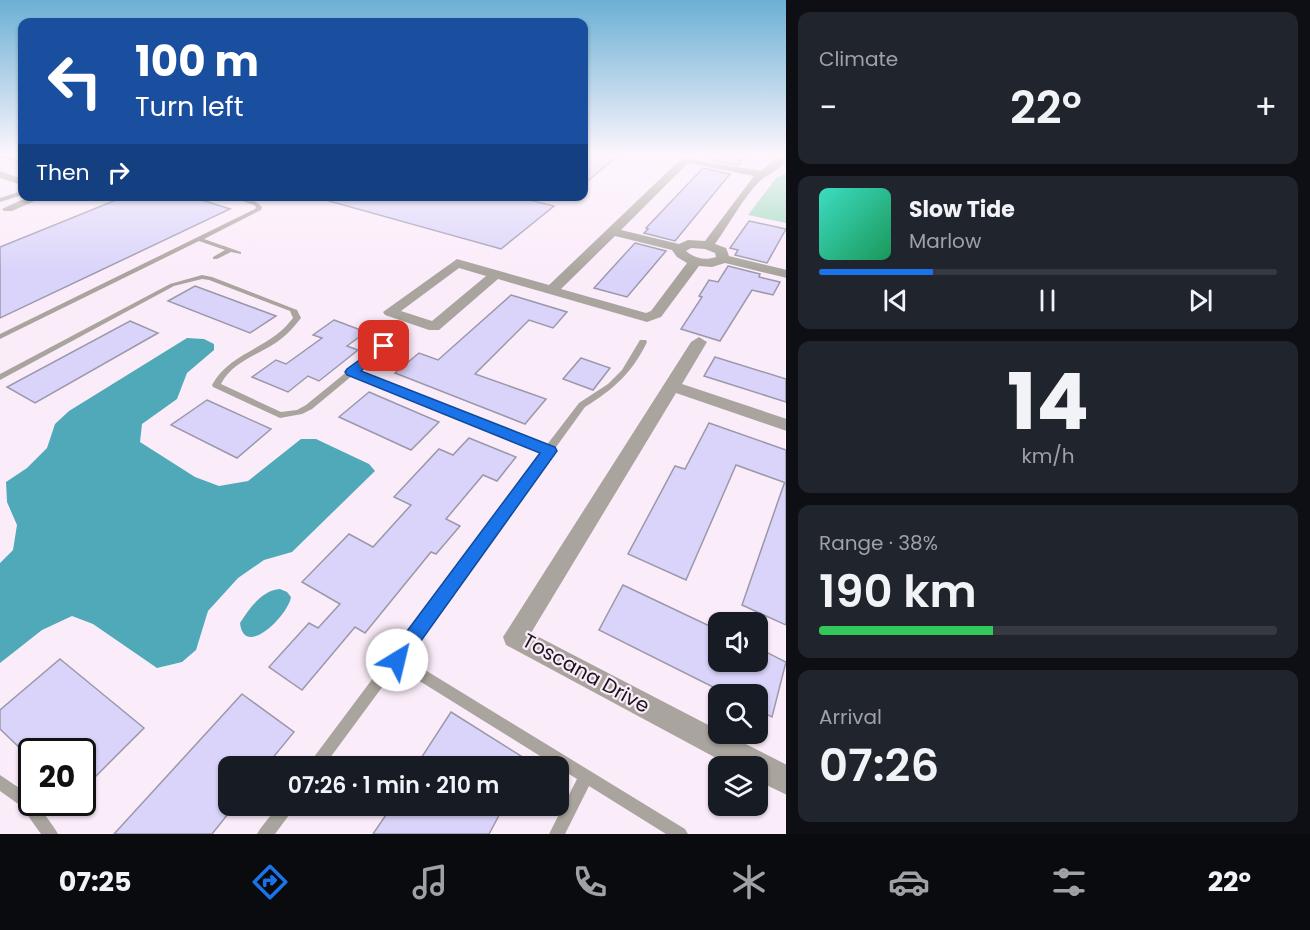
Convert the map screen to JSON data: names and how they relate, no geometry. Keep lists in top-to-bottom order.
{
  "streets": {
    "street": ["Toscana Drive"]
  },
  "page": {
    "tile": [
      "Climate",
      ["14", "km/h"],
      ["Range · 38%", "190 km"],
      ["Arrival", "07:26"]
    ],
    "turn": ["100 m", "Turn left"],
    "heat": ["−", "22°", "+"],
    "then": "Then",
    "song": ["Slow Tide", "Marlow"],
    "limit": "20",
    "trip": "07:26 · 1 min · 210 m",
    "tabs": ["07:25", "22°"]
  }
}
